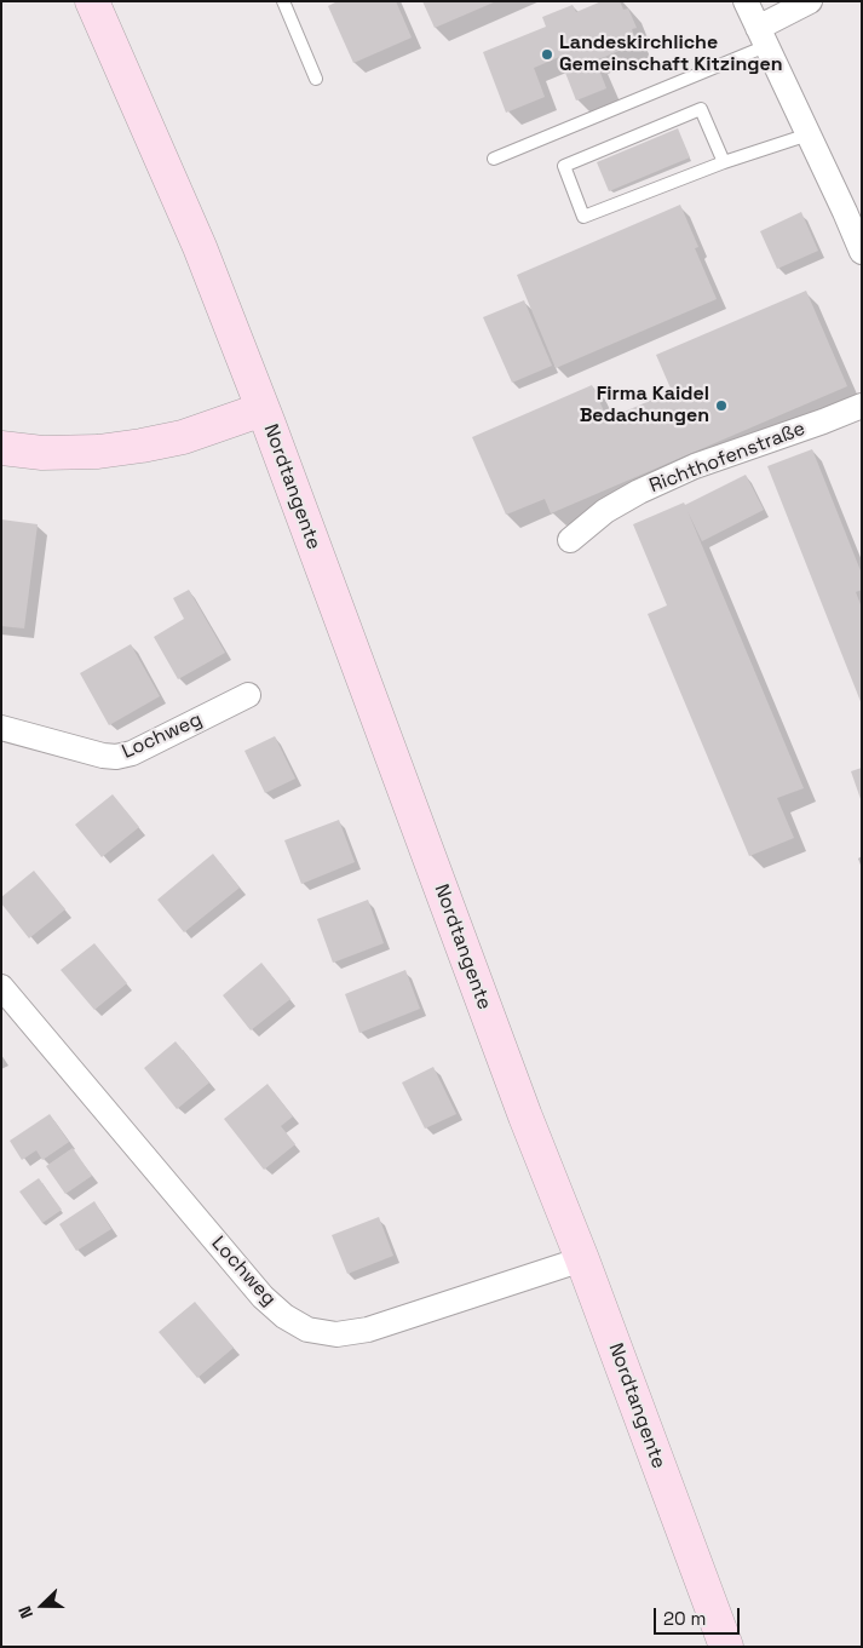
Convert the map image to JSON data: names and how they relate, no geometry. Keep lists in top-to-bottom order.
{
  "streets": {
    "main road": ["Nordtangente"],
    "street": ["Richthofenstraße", "Lochweg"]
  },
  "crossings": [
    ["Nordtangente", "Lochweg"]
  ],
  "places": ["Landeskirchliche Gemeinschaft Kitzingen", "Firma Kaidel Bedachungen"],
  "scale_bar": "20 m",
  "north": "left"
}
